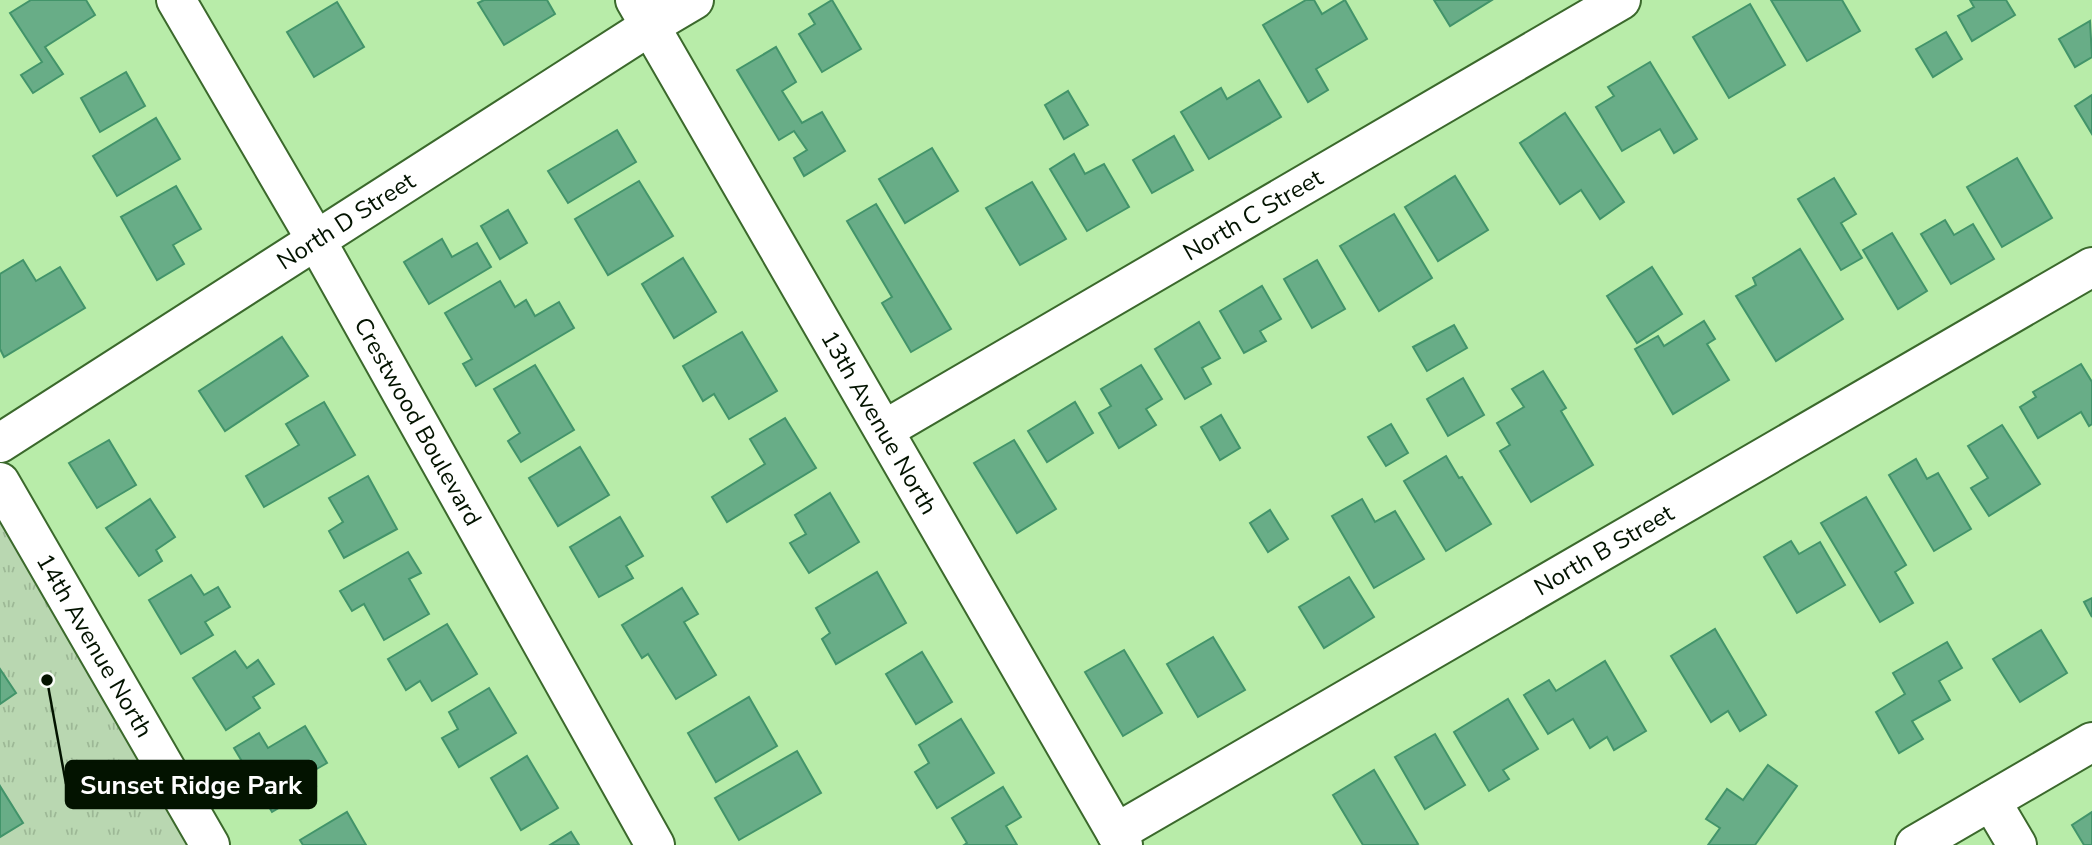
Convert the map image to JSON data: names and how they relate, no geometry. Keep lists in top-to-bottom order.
{
  "streets": {
    "street": [
      "North C Street",
      "North D Street",
      "Crestwood Boulevard",
      "13th Avenue North",
      "North B Street",
      "14th Avenue North"
    ]
  },
  "crossings": [
    ["North C Street", "13th Avenue North"],
    ["North D Street", "Crestwood Boulevard"],
    ["North D Street", "13th Avenue North"],
    ["13th Avenue North", "North B Street"]
  ],
  "places": ["Sunset Ridge Park"]
}
